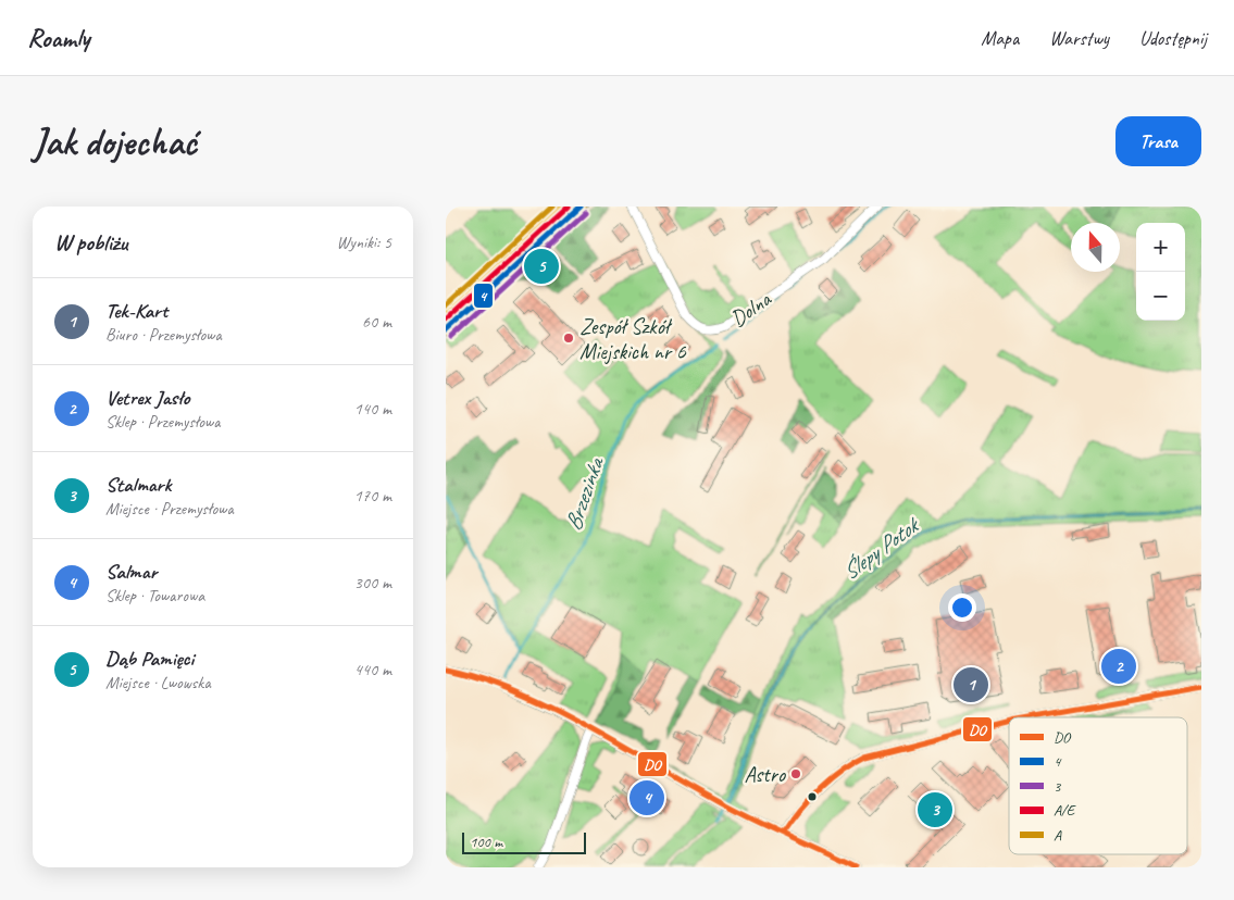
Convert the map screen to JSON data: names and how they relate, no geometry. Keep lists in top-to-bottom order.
{
  "streets": {
    "street": ["Dolna"]
  },
  "water": ["Brzezinka", "Ślepy Potok"],
  "places": ["Zespół Szkół Miejskich nr 6", "Astro"],
  "lines": [
    "transit line 4",
    "transit line A/E",
    "transit line A",
    "transit line 3",
    "transit line DO"
  ],
  "legend": [
    "DO",
    "4",
    "3",
    "A/E",
    "A"
  ],
  "scale_bar": "100 m",
  "north": "top",
  "page": {
    "header": "Roamly",
    "nav": ["Mapa", "Warstwy", "Udostępnij"],
    "buttons": "Trasa",
    "title": "Jak dojechać",
    "heading": ["W pobliżu", "Wyniki: 5"],
    "map_buttons": ["+", "−"],
    "pins": [
      "5",
      "2",
      "1",
      "4",
      "3"
    ],
    "list": [
      {
        "mark": "1",
        "name": "Tek-Kart",
        "note": "Biuro · Przemysłowa",
        "value": "60 m"
      },
      {
        "mark": "2",
        "name": "Vetrex Jasło",
        "note": "Sklep · Przemysłowa",
        "value": "140 m"
      },
      {
        "mark": "3",
        "name": "Stalmark",
        "note": "Miejsce · Przemysłowa",
        "value": "170 m"
      },
      {
        "mark": "4",
        "name": "Salmar",
        "note": "Sklep · Towarowa",
        "value": "300 m"
      },
      {
        "mark": "5",
        "name": "Dąb Pamięci",
        "note": "Miejsce · Lwowska",
        "value": "440 m"
      }
    ],
    "scale": "100 m"
  }
}
